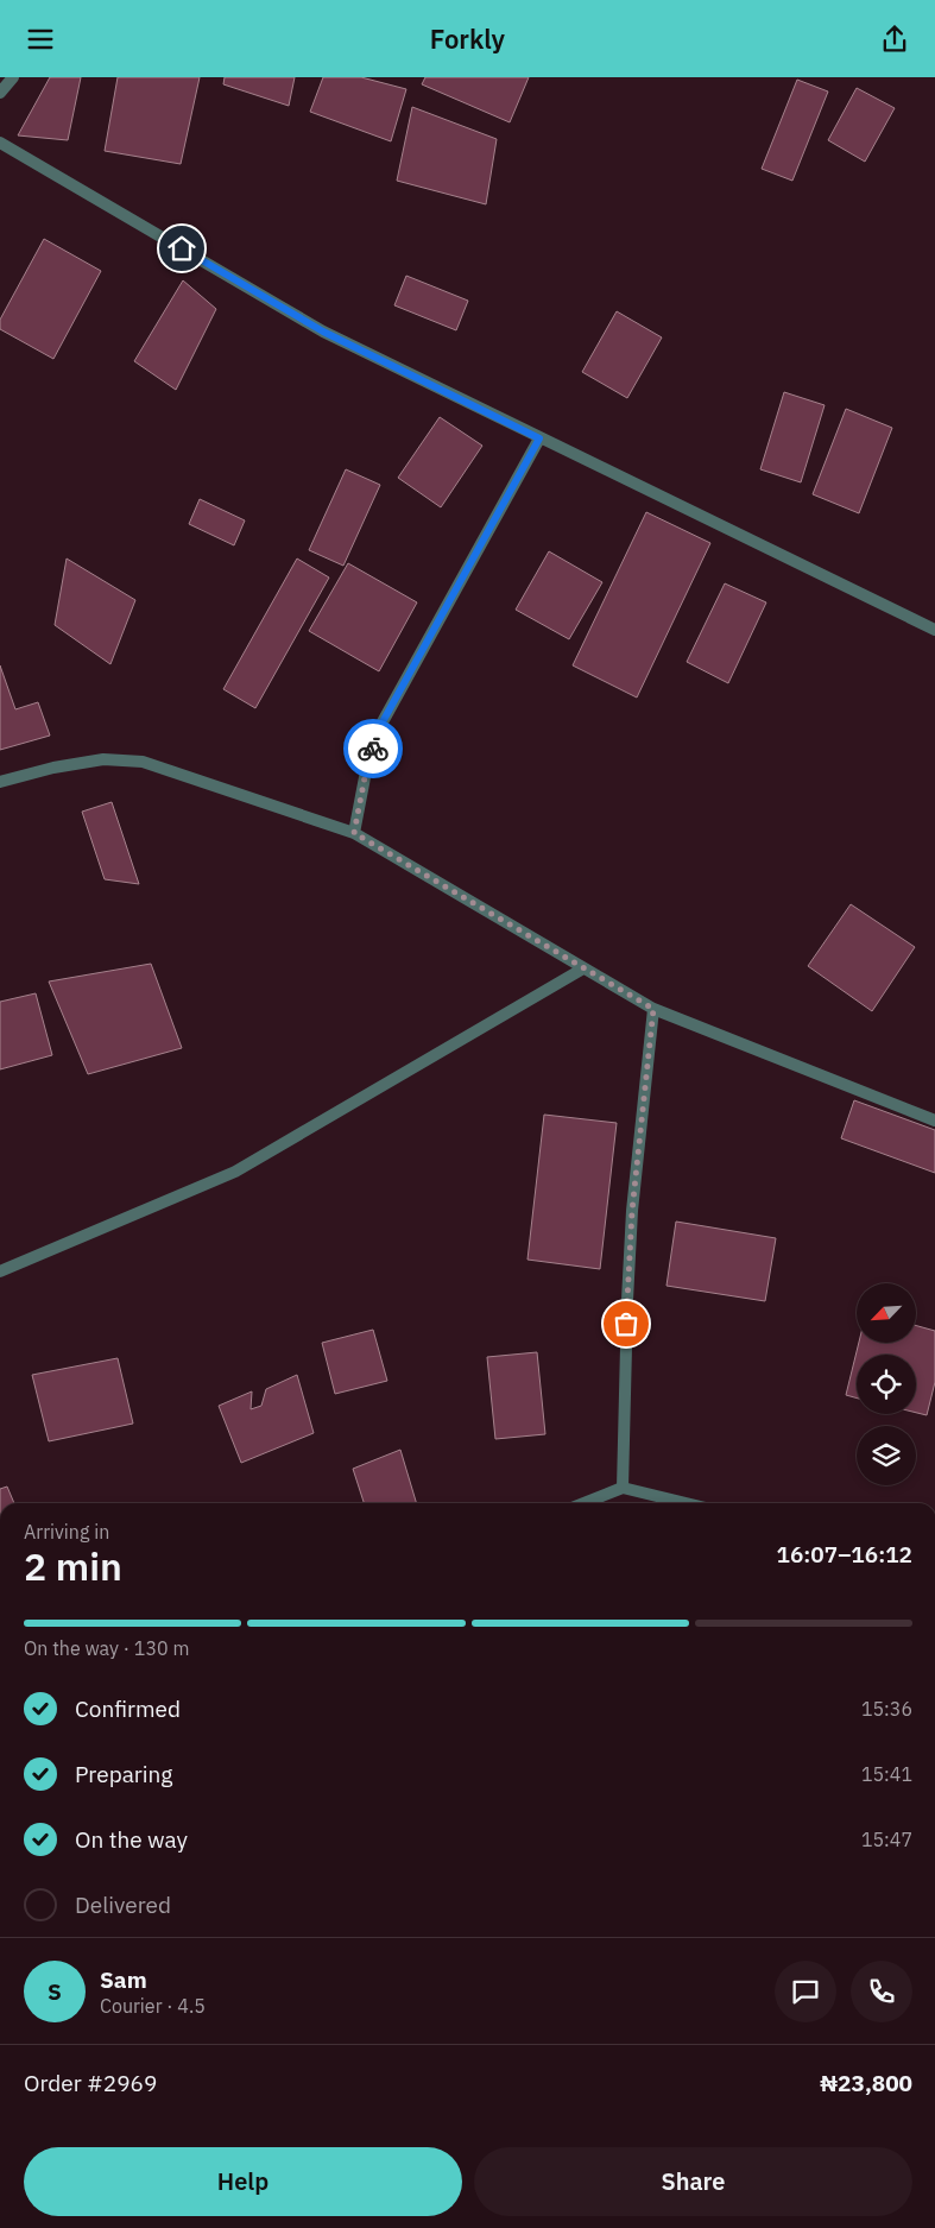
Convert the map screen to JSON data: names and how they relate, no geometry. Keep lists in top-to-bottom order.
{
  "north": "bottom left",
  "page": {
    "header": "Forkly",
    "heading": ["2 min", "Arriving in", "16:07–16:12"],
    "panel": [
      "Sam",
      "Courier · 4.5",
      "Order #2969",
      "₦23,800"
    ],
    "bar": "On the way · 130 m",
    "list": [
      ["Confirmed", "15:36"],
      ["Preparing", "15:41"],
      ["On the way", "15:47"],
      "Delivered"
    ],
    "round": "S",
    "buttons": ["Help", "Share"]
  }
}
